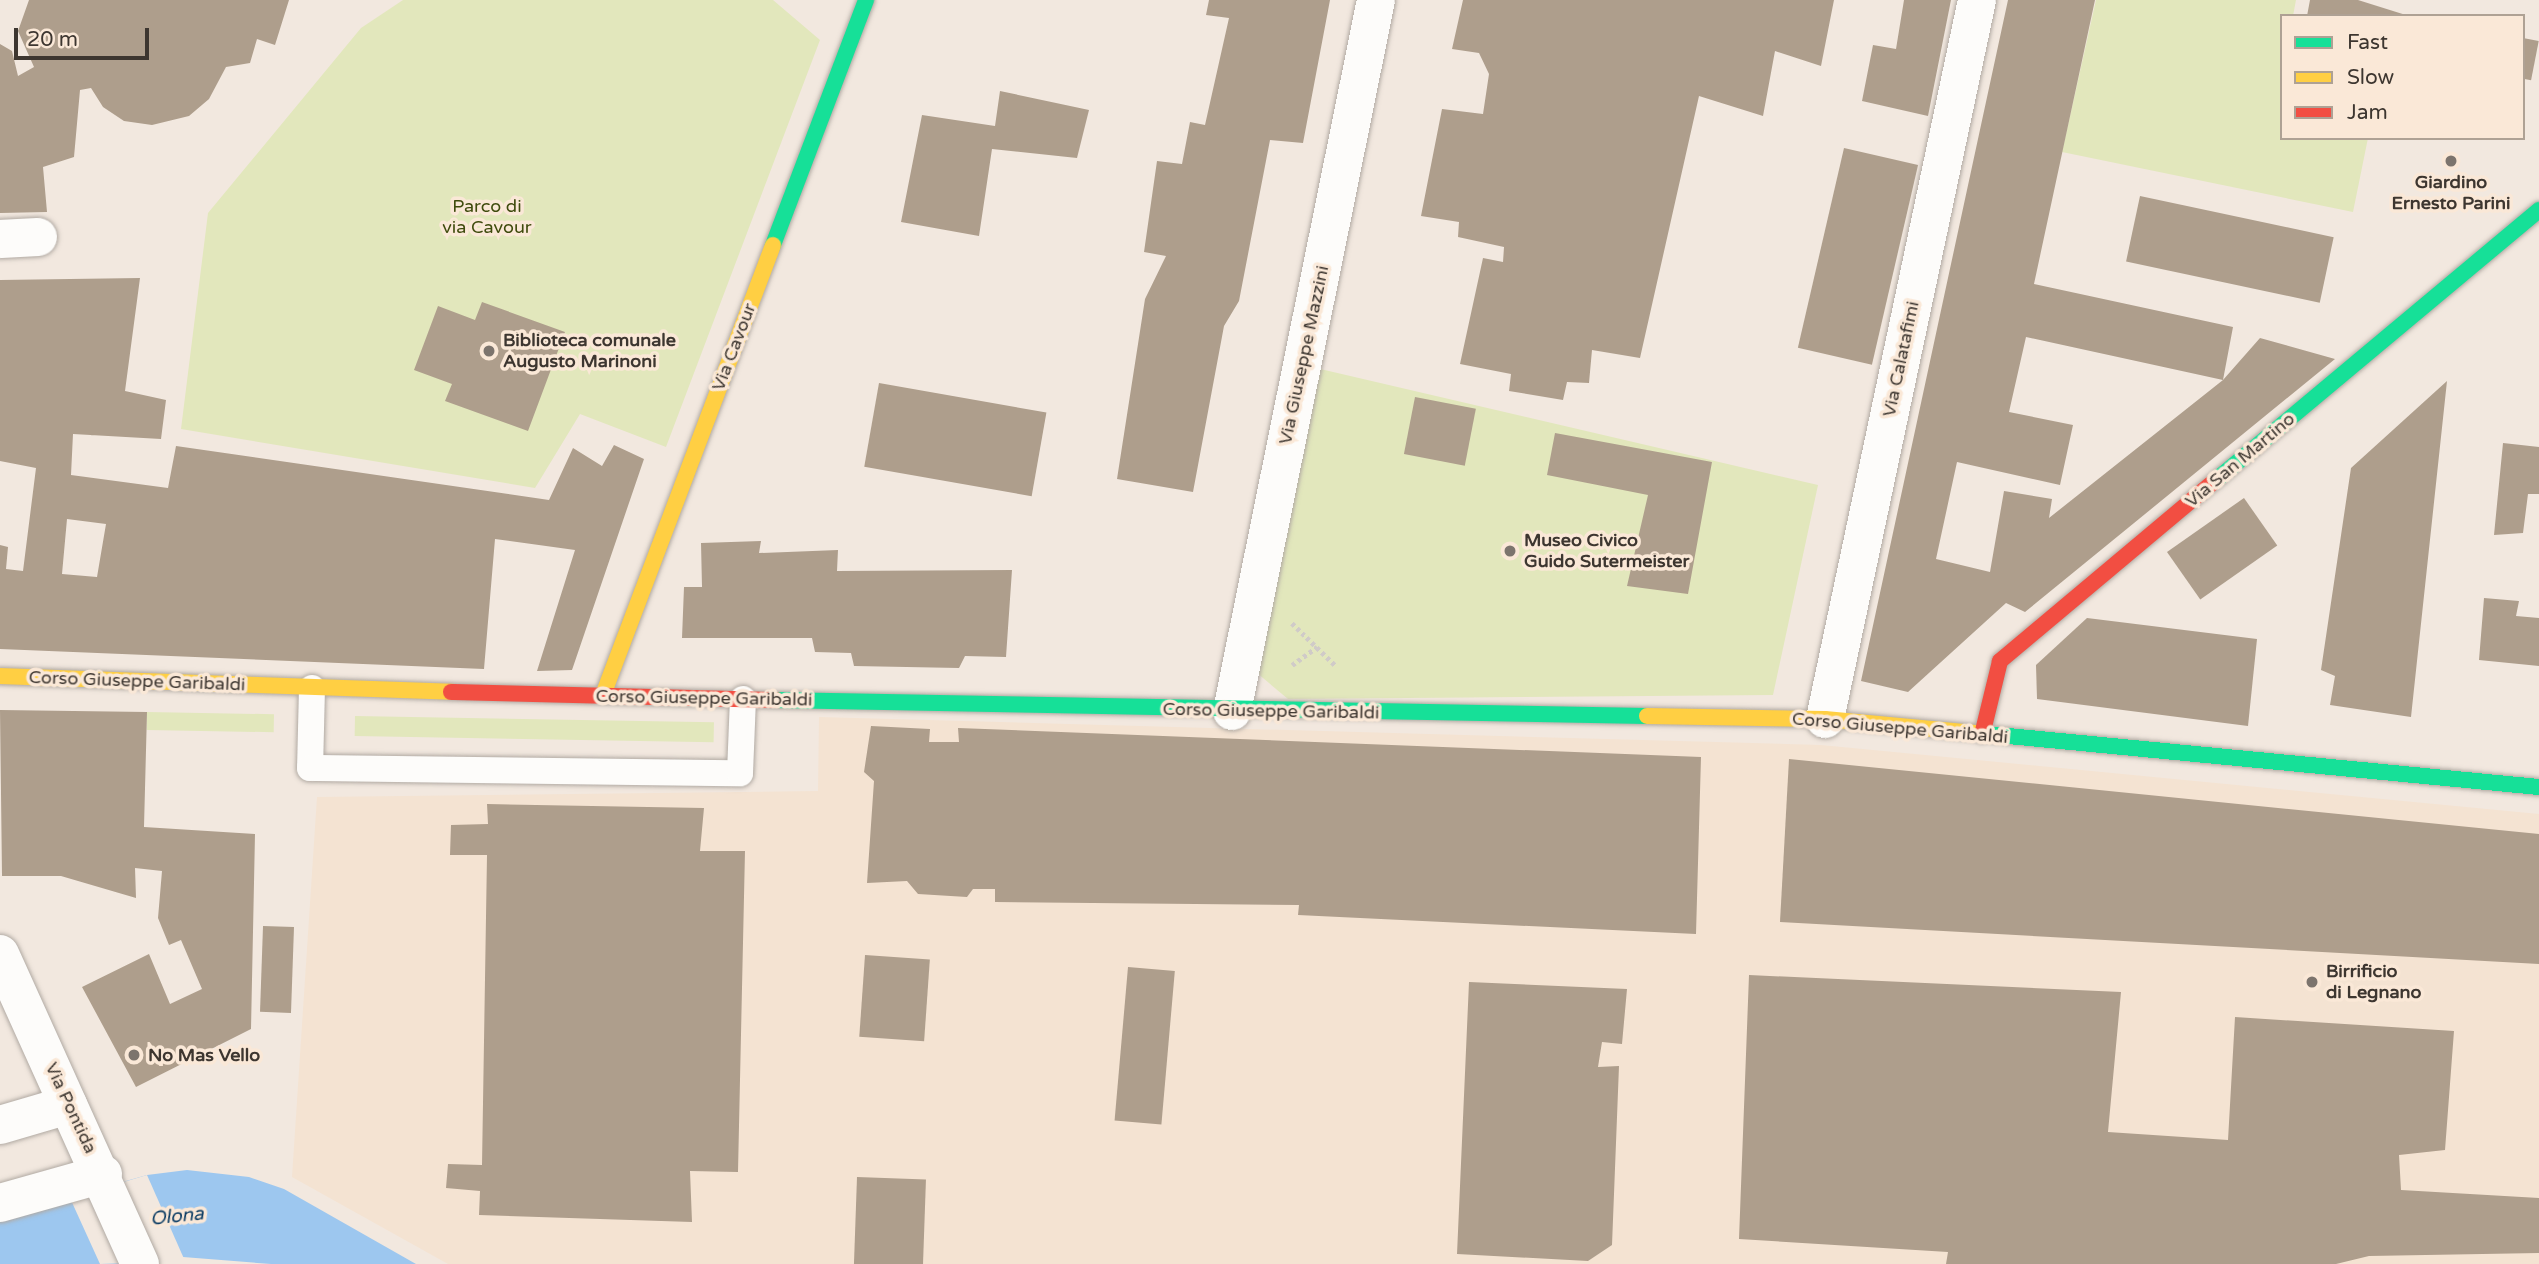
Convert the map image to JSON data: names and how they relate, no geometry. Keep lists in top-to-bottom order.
{
  "streets": {
    "street": [
      "Via Cavour",
      "Via Giuseppe Mazzini",
      "Via Calatafimi",
      "Via San Martino",
      "Corso Giuseppe Garibaldi",
      "Via Pontida"
    ]
  },
  "crossings": [
    ["Via Cavour", "Corso Giuseppe Garibaldi"],
    ["Via Giuseppe Mazzini", "Corso Giuseppe Garibaldi"],
    ["Via Calatafimi", "Corso Giuseppe Garibaldi"],
    ["Via San Martino", "Corso Giuseppe Garibaldi"]
  ],
  "water": ["Olona"],
  "parks": ["Parco di via Cavour"],
  "places": [
    "Giardino Ernesto Parini",
    "Biblioteca comunale Augusto Marinoni",
    "Museo Civico Guido Sutermeister",
    "Birrificio di Legnano",
    "No Mas Vello"
  ],
  "legend": ["Fast", "Slow", "Jam"],
  "scale_bar": "20 m"
}
